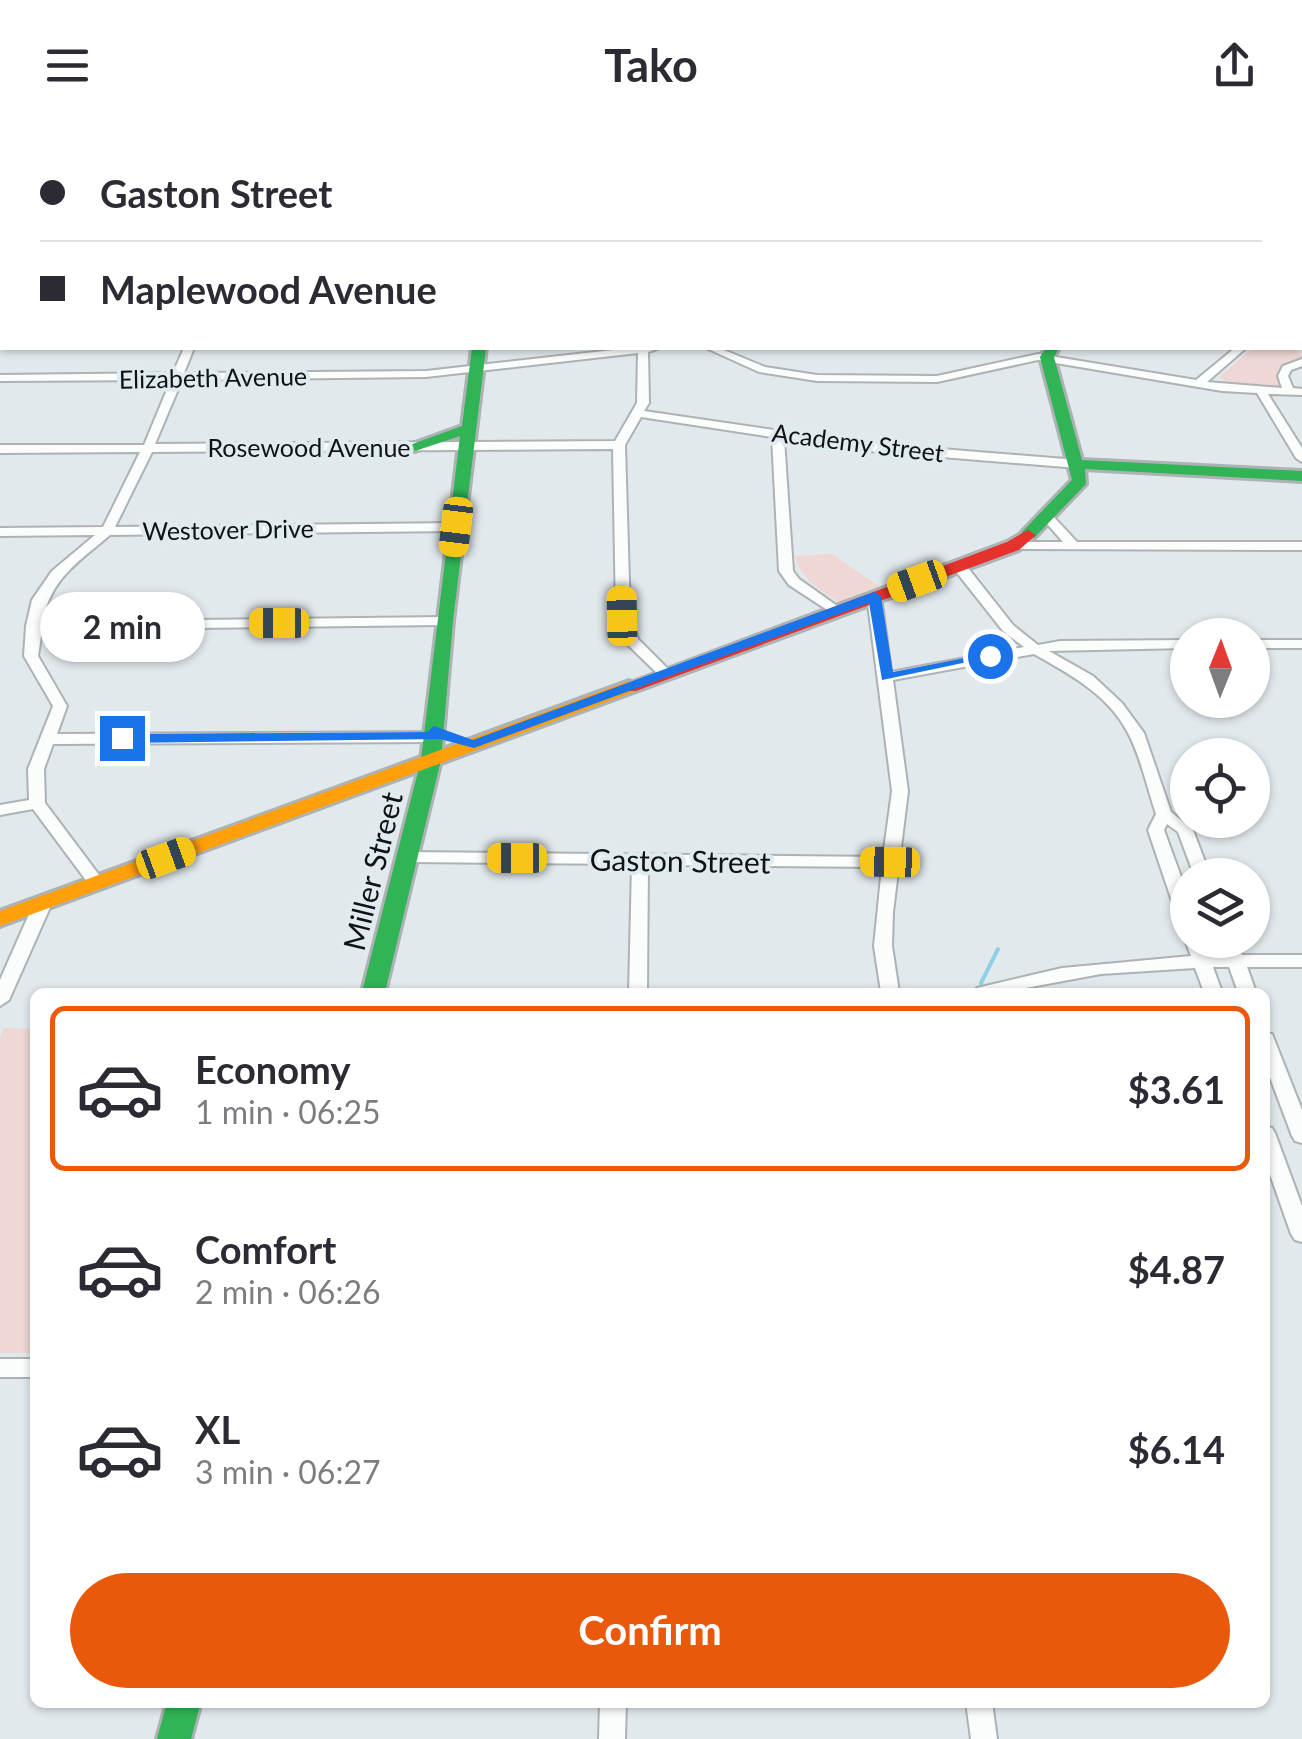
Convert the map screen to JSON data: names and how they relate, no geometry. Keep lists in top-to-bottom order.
{
  "streets": {
    "main road": ["Miller Street"],
    "street": [
      "Elizabeth Avenue",
      "Academy Street",
      "Rosewood Avenue",
      "Westover Drive",
      "Gaston Street"
    ]
  },
  "crossings": [
    ["Elizabeth Avenue", "Miller Street"],
    ["Westover Drive", "Miller Street"],
    ["Gaston Street", "Miller Street"]
  ],
  "north": "top",
  "page": {
    "header": "Tako",
    "banner": ["Gaston Street", "Maplewood Avenue"],
    "bubble": "2 min",
    "list": [
      {
        "name": "Economy",
        "note": "1 min · 06:25",
        "value": "$3.61"
      },
      {
        "name": "Comfort",
        "note": "2 min · 06:26",
        "value": "$4.87"
      },
      {
        "name": "XL",
        "note": "3 min · 06:27",
        "value": "$6.14"
      }
    ],
    "buttons": "Confirm"
  }
}
